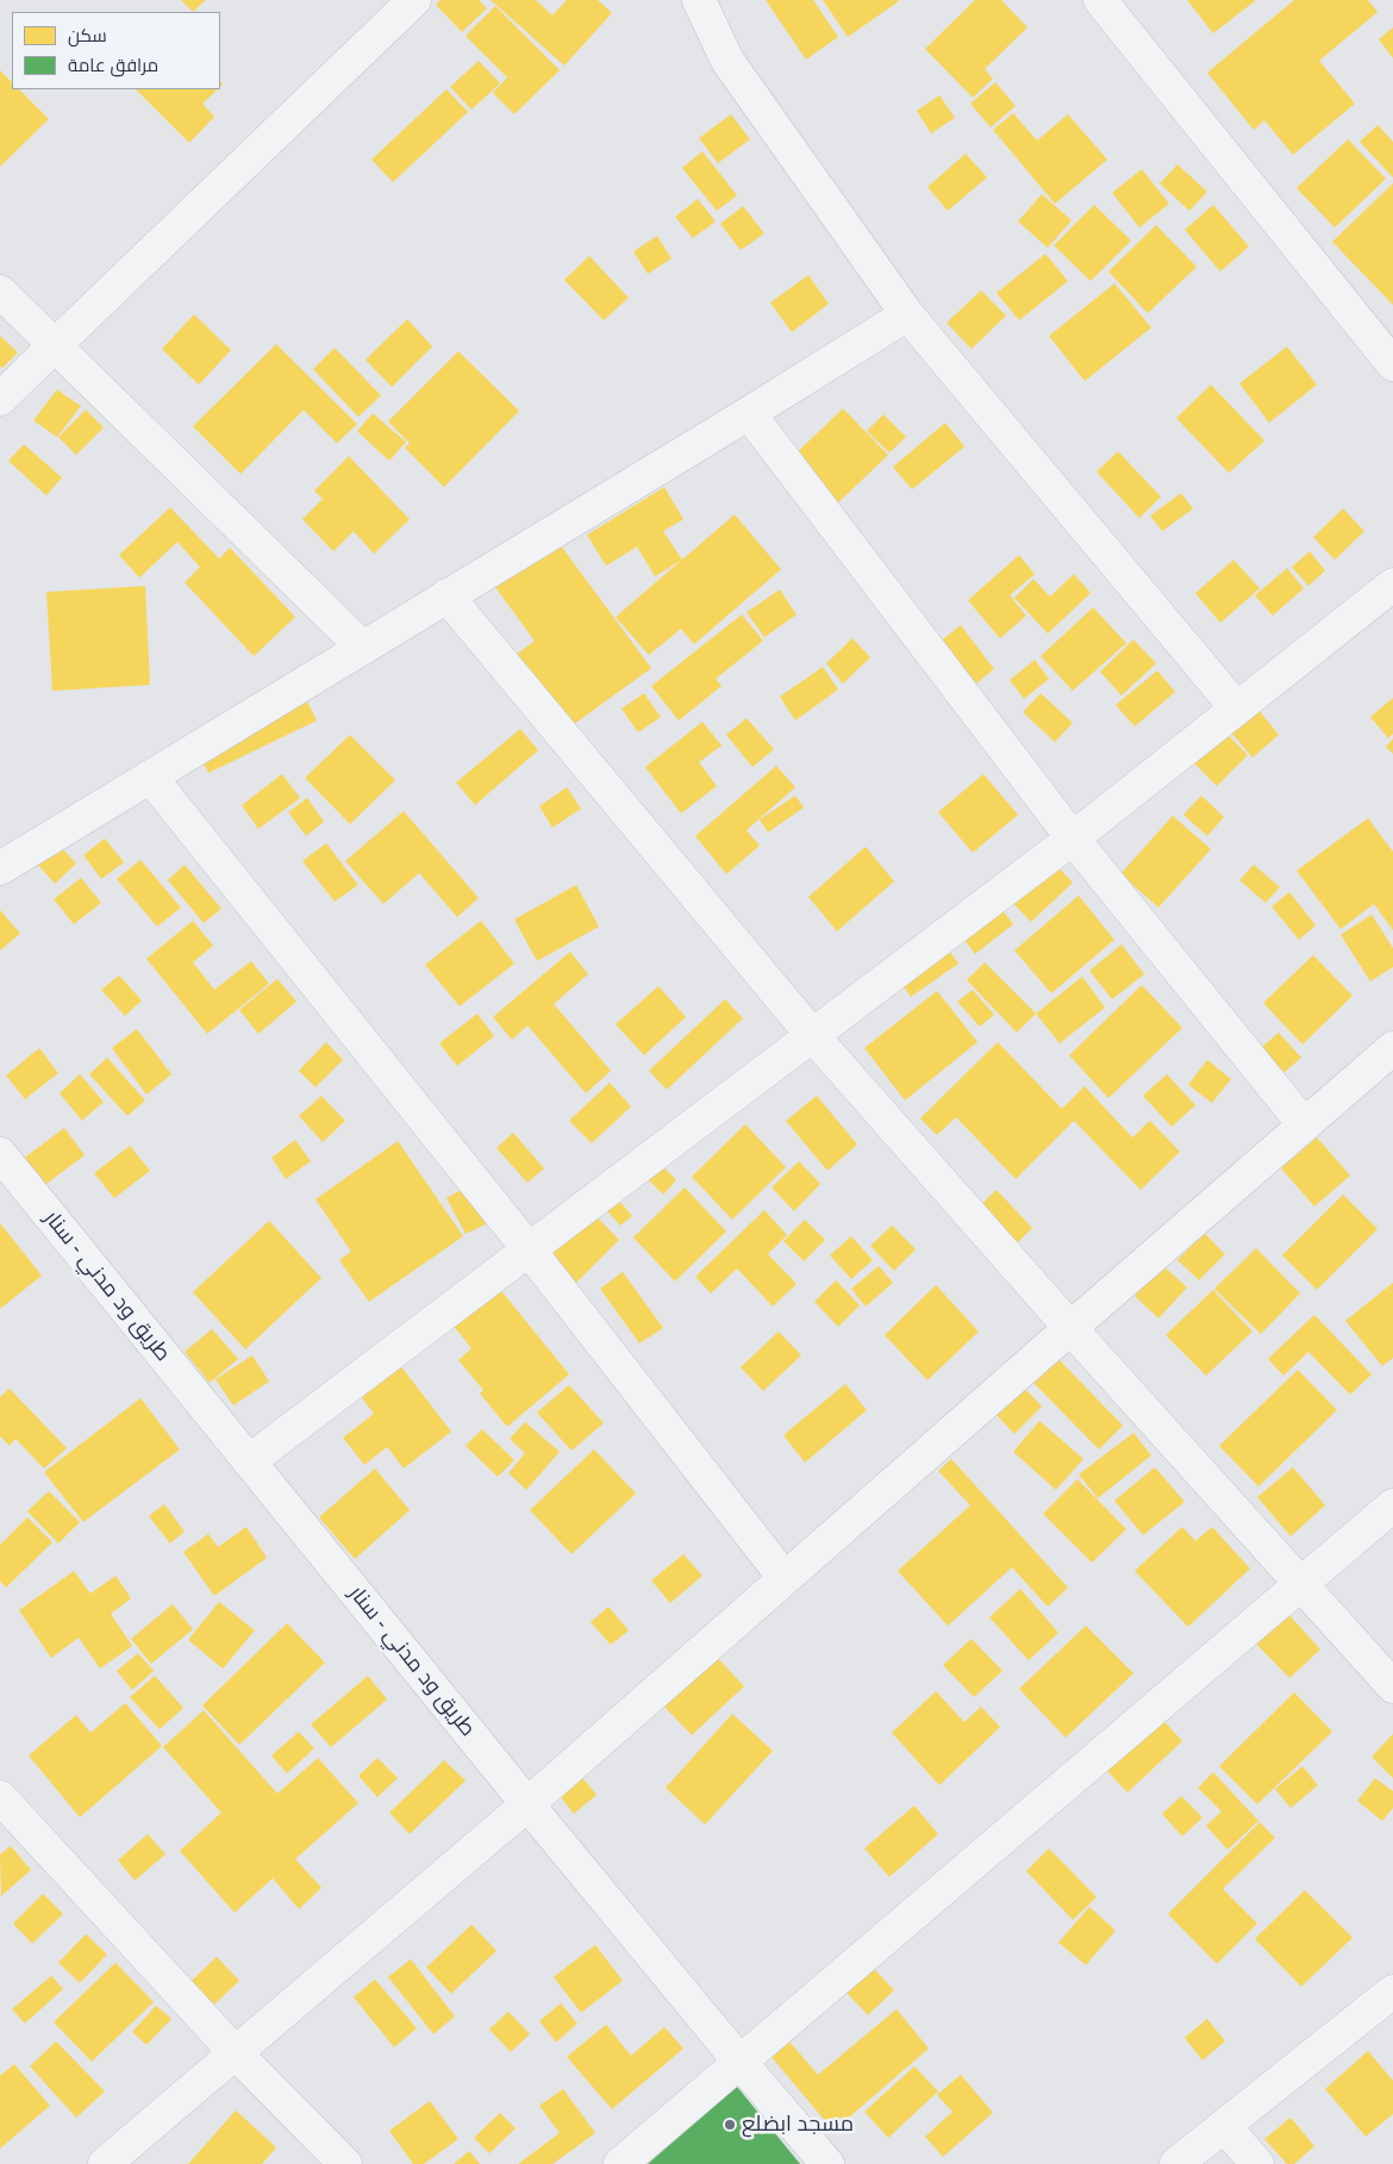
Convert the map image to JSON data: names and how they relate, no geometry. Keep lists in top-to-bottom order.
{
  "streets": {
    "street": ["طريق ود مدني - سنار"]
  },
  "places": ["مسجد ابضلع"],
  "legend": ["سكن", "مرافق عامة"]
}
